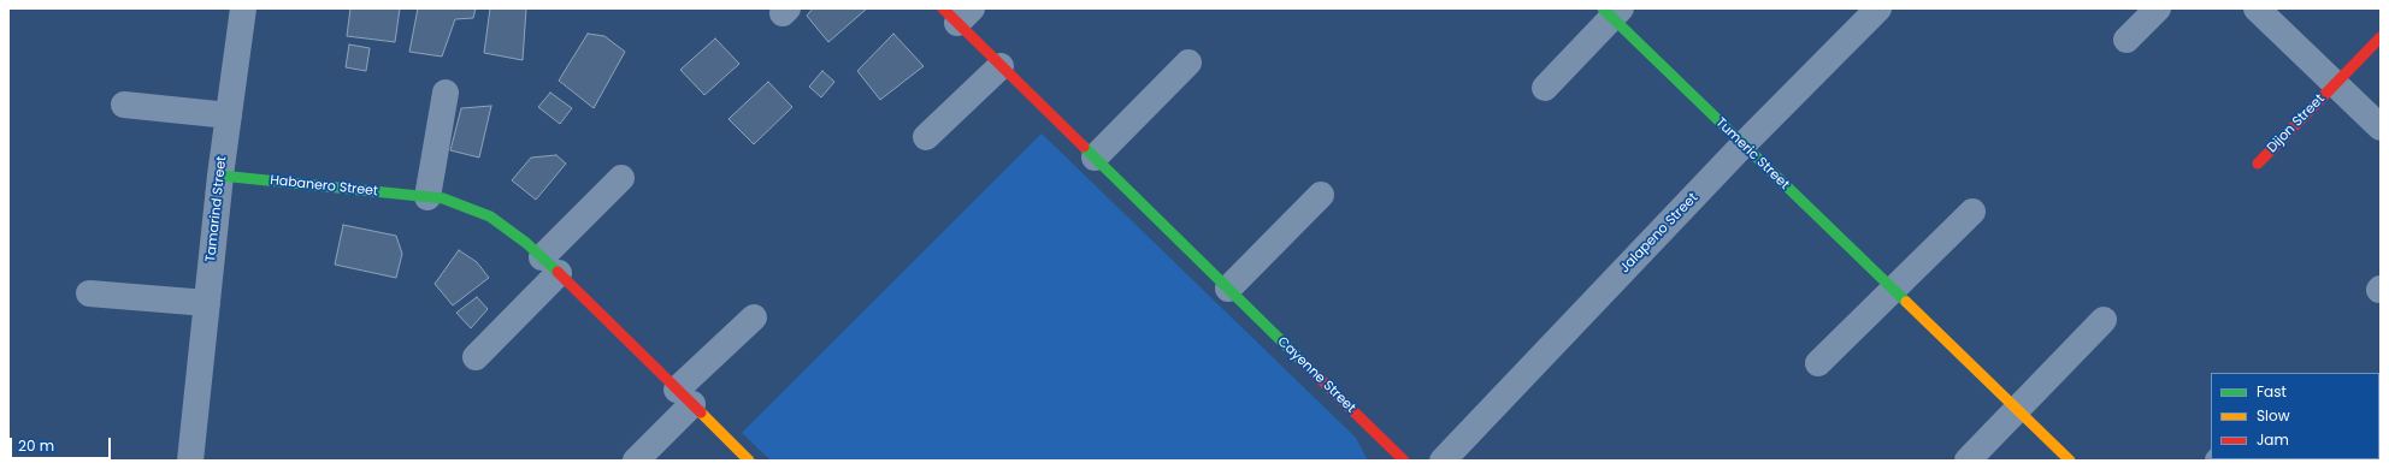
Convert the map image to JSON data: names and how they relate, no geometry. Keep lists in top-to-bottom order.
{
  "streets": {
    "street": [
      "Dijon Street",
      "Tumeric Street",
      "Habanero Street",
      "Tamarind Street",
      "Jalapeno Street",
      "Cayenne Street"
    ]
  },
  "crossings": [
    ["Tumeric Street", "Jalapeno Street"],
    ["Habanero Street", "Tamarind Street"]
  ],
  "legend": ["Fast", "Slow", "Jam"],
  "scale_bar": "20 m"
}
